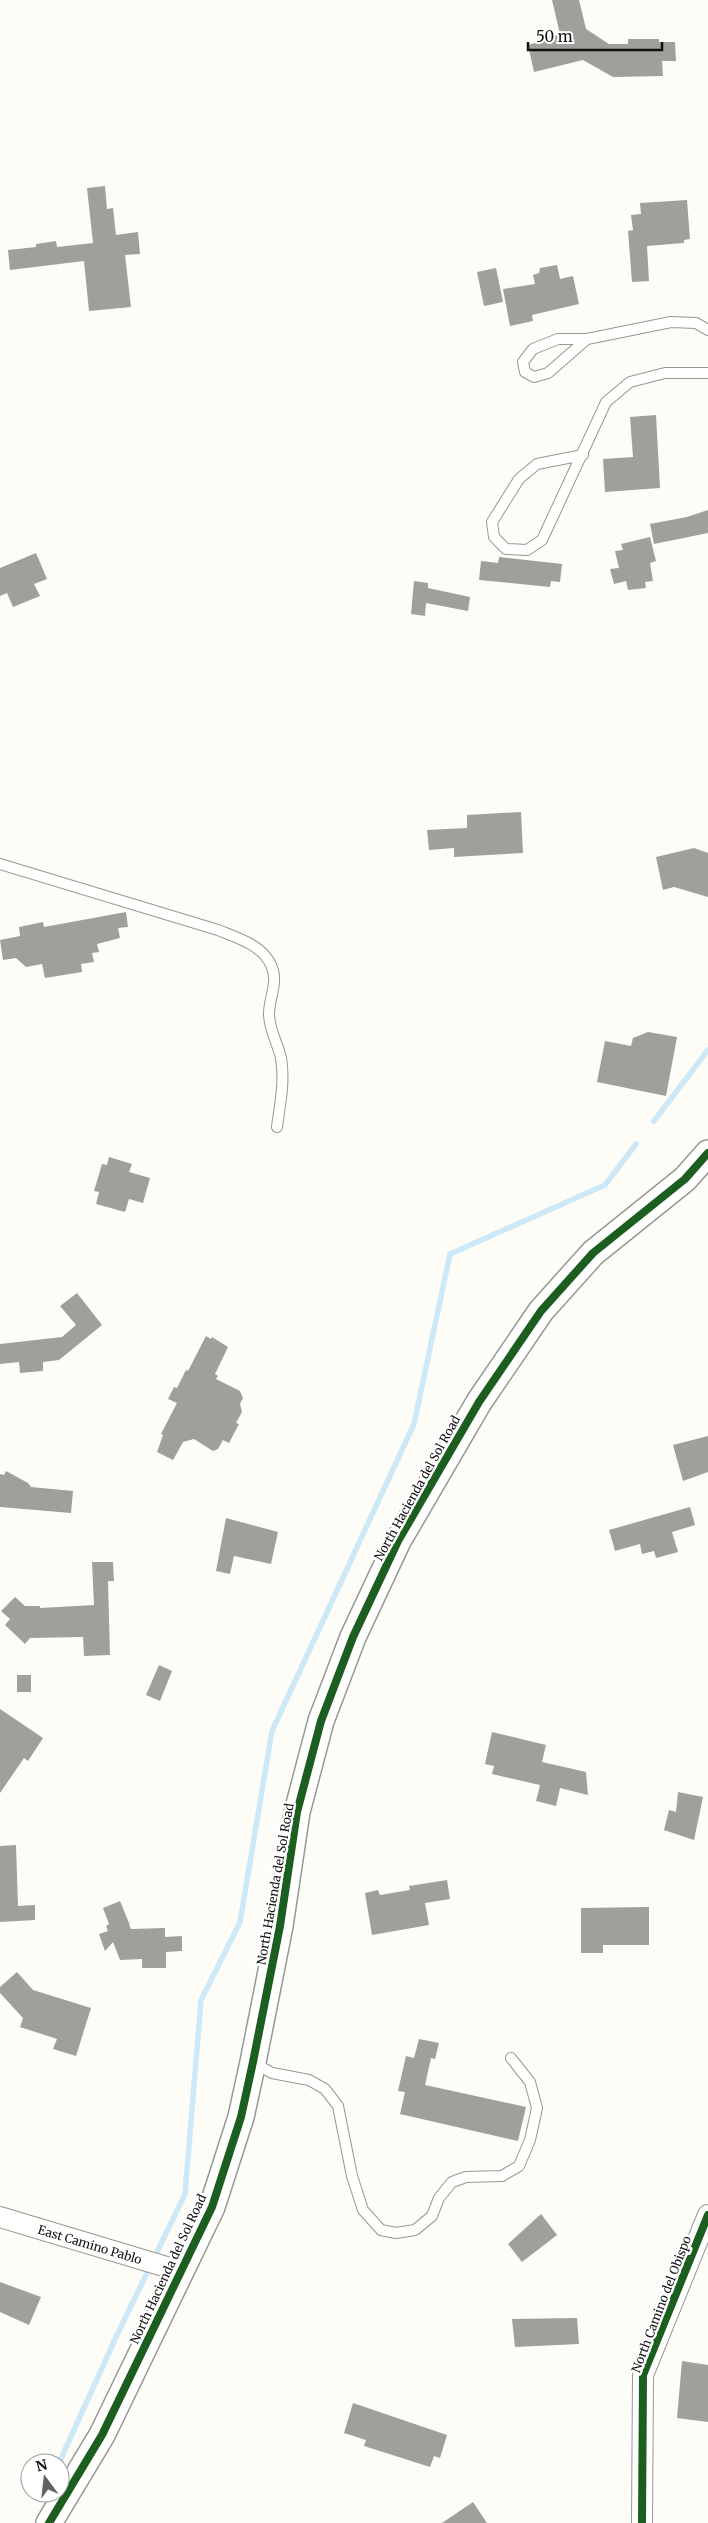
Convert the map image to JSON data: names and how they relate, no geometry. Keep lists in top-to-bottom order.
{
  "streets": {
    "street": ["North Hacienda del Sol Road", "East Camino Pablo", "North Camino del Obispo"]
  },
  "crossings": [
    ["North Hacienda del Sol Road", "East Camino Pablo"]
  ],
  "scale_bar": "50 m",
  "north": "top"
}
